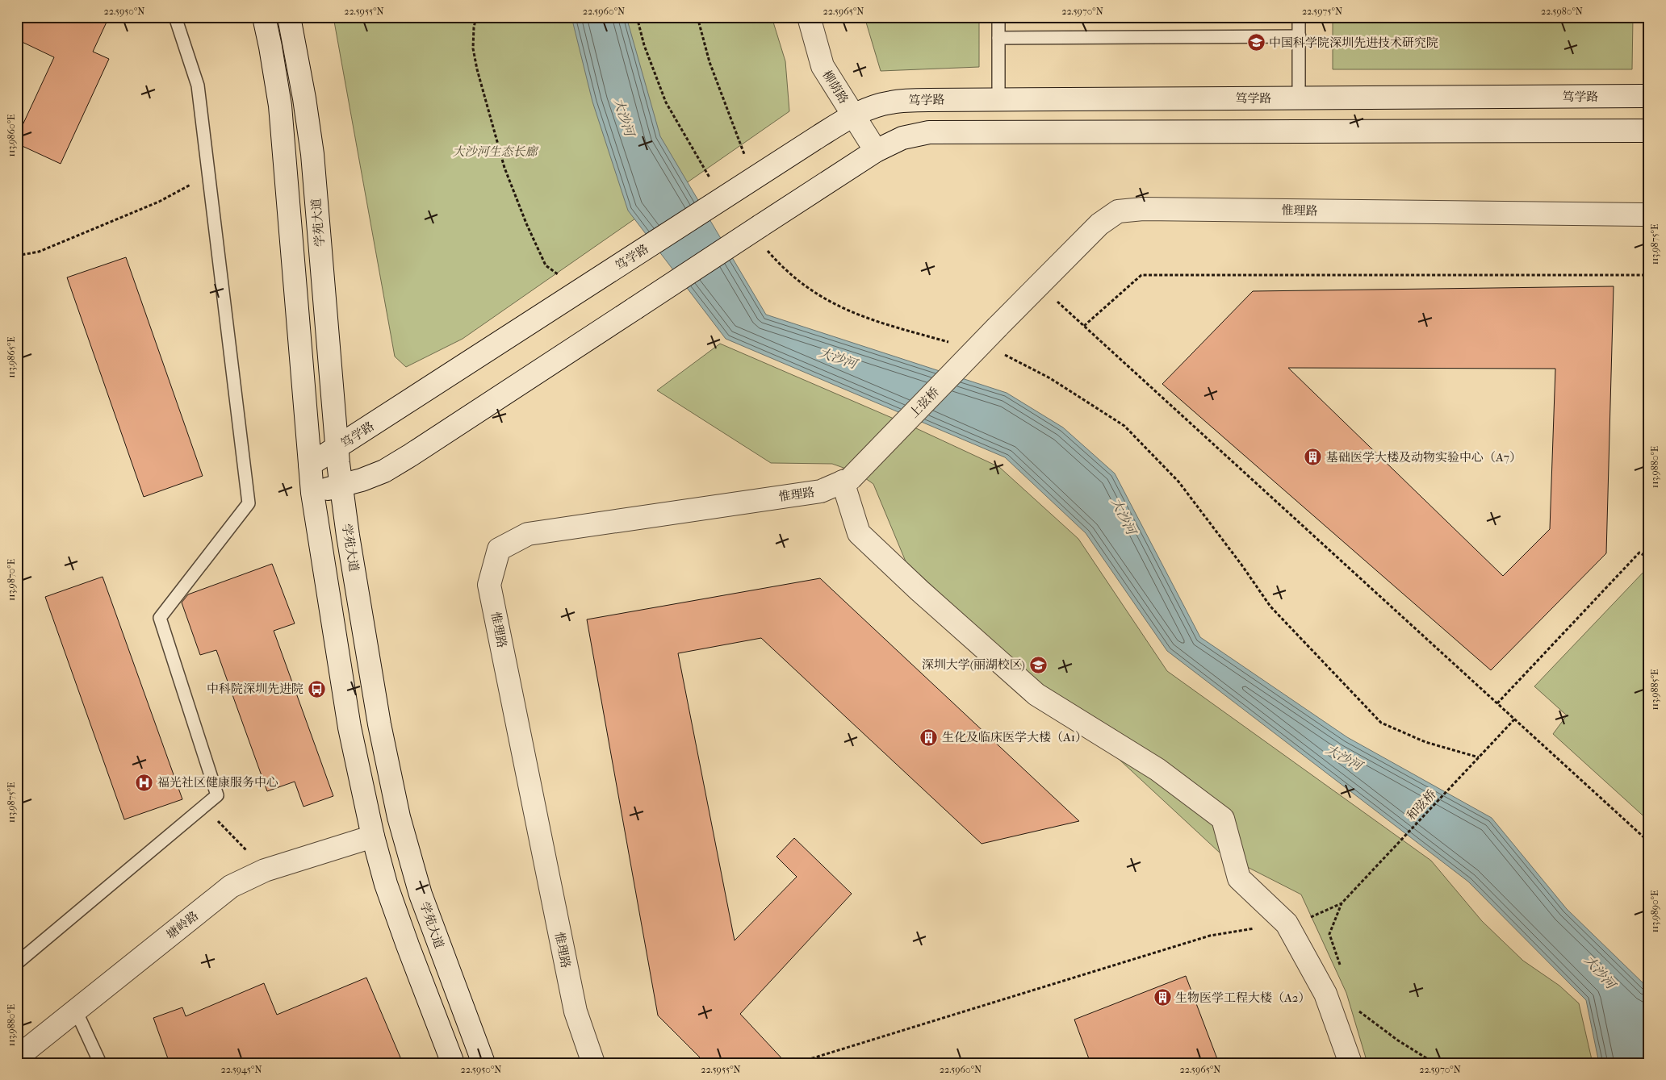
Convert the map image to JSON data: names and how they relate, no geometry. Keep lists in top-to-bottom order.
{
  "streets": {
    "street": [
      "柳荫路",
      "笃学路",
      "惟理路",
      "学苑大道",
      "上弦桥",
      "塘岭路"
    ],
    "path": ["和弦桥"]
  },
  "crossings": [
    ["柳荫路", "笃学路"],
    ["笃学路", "学苑大道"],
    ["惟理路", "上弦桥"]
  ],
  "water": ["大沙河"],
  "parks": ["大沙河生态长廊"],
  "places": {
    "school or university": ["中国科学院深圳先进技术研究院", "深圳大学(丽湖校区)"],
    "building": ["基础医学大楼及动物实验中心（A7）", "生化及临床医学大楼（A1）", "生物医学工程大楼（A2）"],
    "bus stop": ["中科院深圳先进院"],
    "hospital": ["福光社区健康服务中心"]
  },
  "coordinates": [
    "22.5950°N",
    "22.5955°N",
    "22.5960°N",
    "22.5965°N",
    "22.5970°N",
    "22.5975°N",
    "22.5980°N",
    "113.9860°E",
    "113.9875°E",
    "113.9865°E",
    "113.9880°E",
    "113.9870°E",
    "113.9885°E",
    "113.9890°E",
    "22.5945°N"
  ]
}
